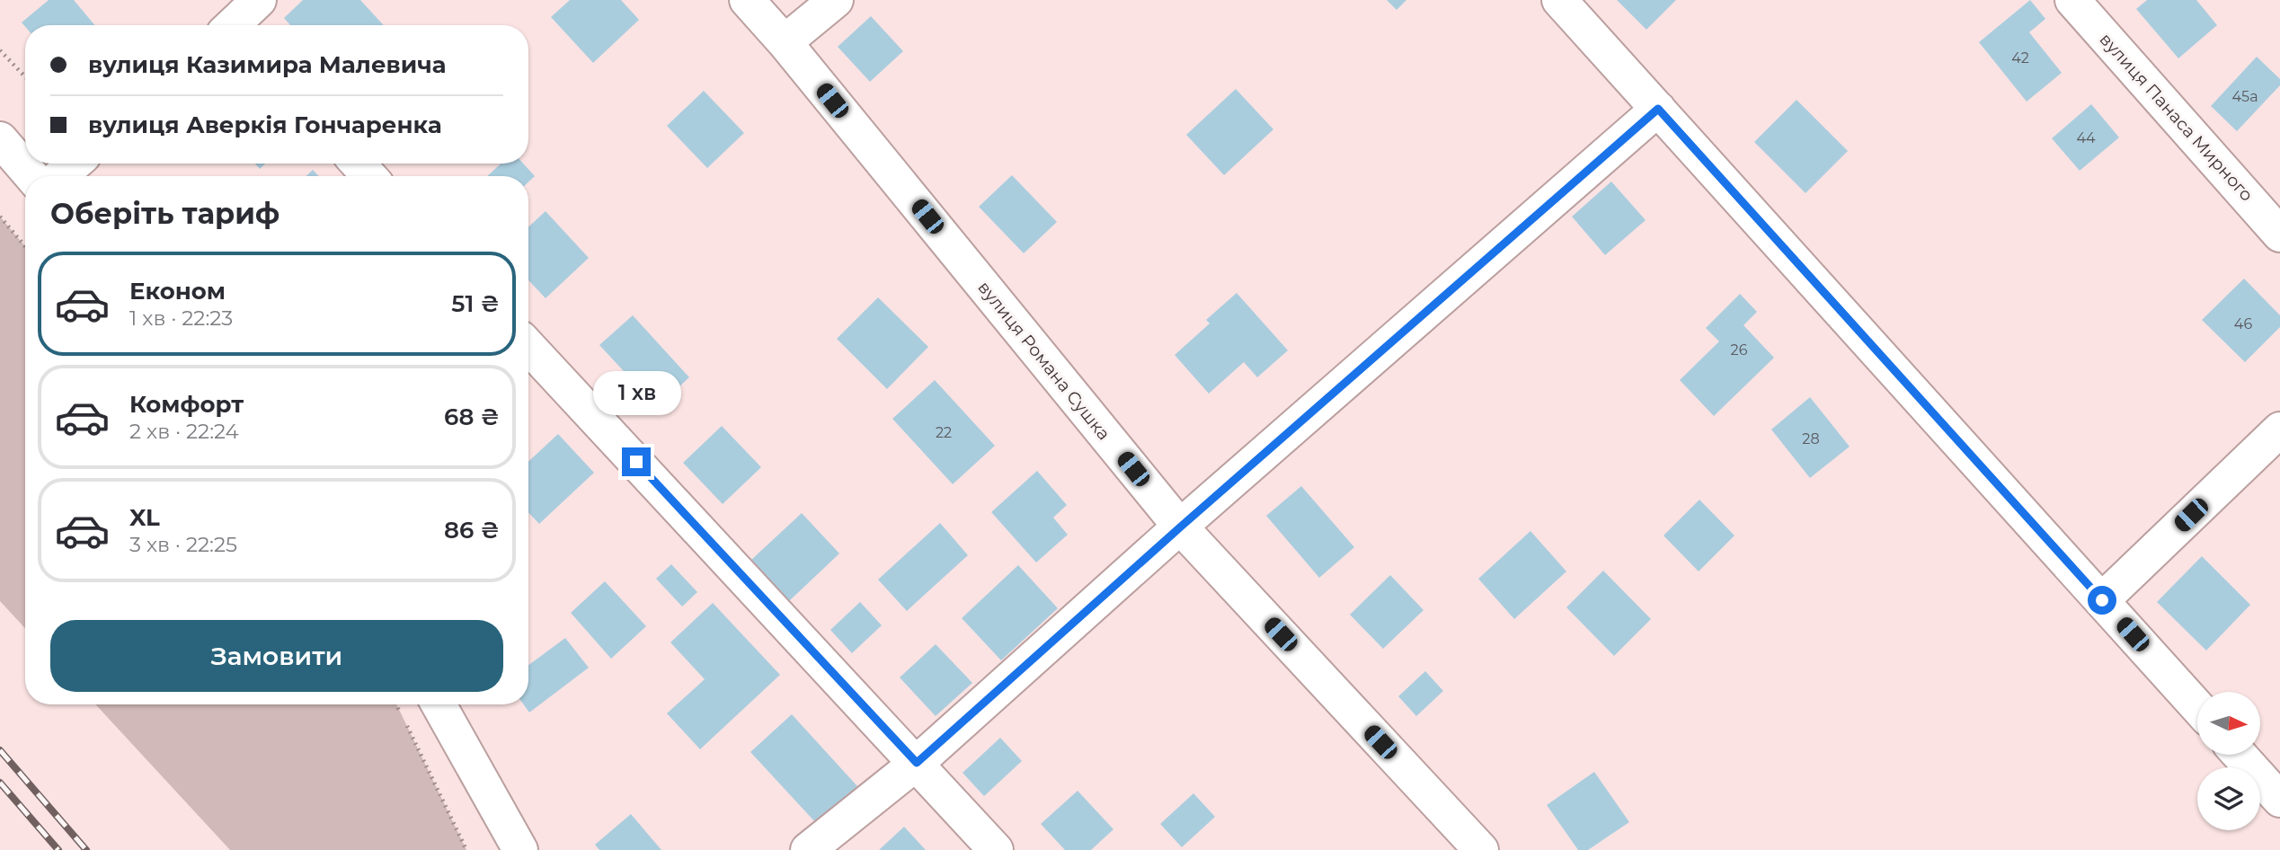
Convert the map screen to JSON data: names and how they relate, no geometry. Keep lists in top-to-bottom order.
{
  "streets": {
    "street": ["вулиця Панаса Мирного", "вулиця Романа Сушка"]
  },
  "house_numbers": [
    "42",
    "45а",
    "44",
    "46",
    "26",
    "22",
    "28"
  ],
  "north": "right",
  "page": {
    "banner": ["вулиця Казимира Малевича", "вулиця Аверкія Гончаренка"],
    "heading": "Оберіть тариф",
    "list": [
      {
        "name": "Економ",
        "note": "1 хв · 22:23",
        "value": "51 ₴"
      },
      {
        "name": "Комфорт",
        "note": "2 хв · 22:24",
        "value": "68 ₴"
      },
      {
        "name": "XL",
        "note": "3 хв · 22:25",
        "value": "86 ₴"
      }
    ],
    "bubble": "1 хв",
    "buttons": "Замовити"
  }
}
